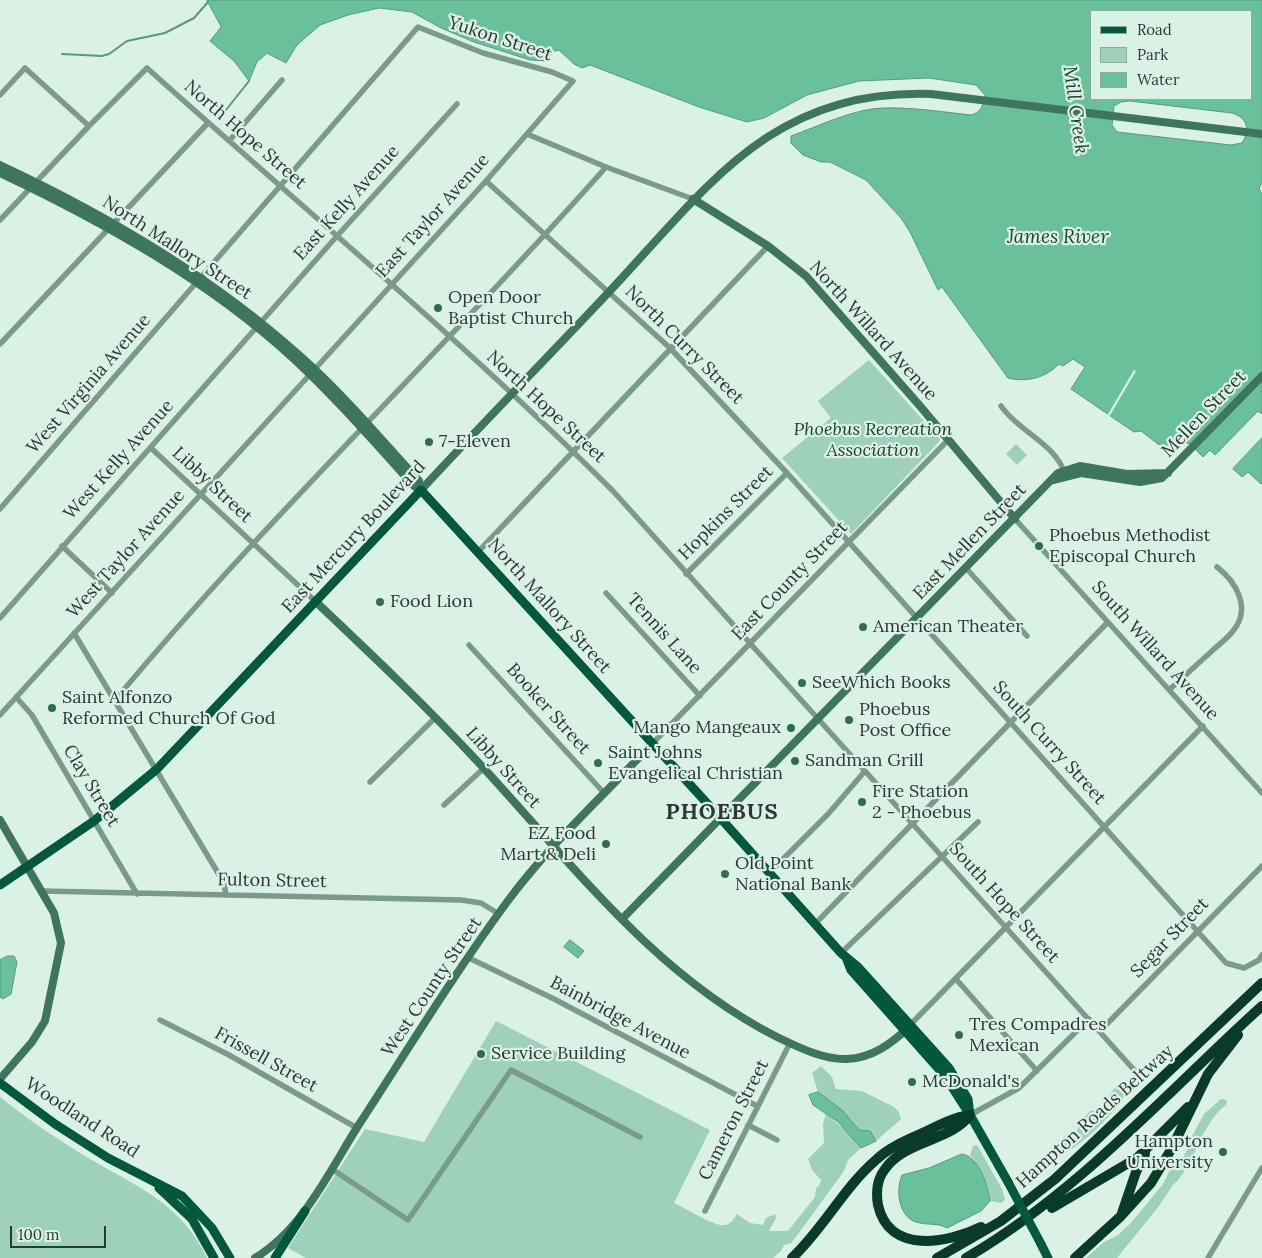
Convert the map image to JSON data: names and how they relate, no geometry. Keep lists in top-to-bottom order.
{
  "streets": {
    "highway": ["Hampton Roads Beltway"],
    "main road": [
      "North Mallory Street",
      "North Willard Avenue",
      "Mellen Street",
      "Libby Street",
      "East Mercury Boulevard",
      "East Mellen Street",
      "South Willard Avenue",
      "West County Street",
      "Woodland Road"
    ],
    "street": [
      "Yukon Street",
      "North Hope Street",
      "East Kelly Avenue",
      "East Taylor Avenue",
      "North Curry Street",
      "West Virginia Avenue",
      "West Kelly Avenue",
      "Hopkins Street",
      "West Taylor Avenue",
      "East County Street",
      "Tennis Lane",
      "Booker Street",
      "South Curry Street",
      "Clay Street",
      "Fulton Street",
      "South Hope Street",
      "Segar Street",
      "Bainbridge Avenue",
      "Frissell Street",
      "Cameron Street"
    ]
  },
  "crossings": [
    ["Yukon Street", "East Taylor Avenue"],
    ["Yukon Street", "West Virginia Avenue"],
    ["North Hope Street", "East Kelly Avenue"],
    ["North Hope Street", "East Taylor Avenue"],
    ["North Hope Street", "West Virginia Avenue"],
    ["North Hope Street", "Hopkins Street"],
    ["North Hope Street", "East Mercury Boulevard"],
    ["North Hope Street", "East County Street"],
    ["North Hope Street", "South Hope Street"],
    ["East Kelly Avenue", "North Mallory Street"],
    ["East Kelly Avenue", "West Kelly Avenue"],
    ["East Taylor Avenue", "North Mallory Street"],
    ["East Taylor Avenue", "North Willard Avenue"],
    ["East Taylor Avenue", "North Curry Street"],
    ["East Taylor Avenue", "West Taylor Avenue"],
    ["North Mallory Street", "West Virginia Avenue"],
    ["North Mallory Street", "West Kelly Avenue"],
    ["North Mallory Street", "Libby Street"],
    ["North Mallory Street", "East Mercury Boulevard"],
    ["North Mallory Street", "East Mellen Street"],
    ["North Mallory Street", "West Taylor Avenue"],
    ["North Mallory Street", "East County Street"],
    ["North Mallory Street", "West County Street"],
    ["North Willard Avenue", "East Mercury Boulevard"],
    ["North Willard Avenue", "East County Street"],
    ["North Willard Avenue", "South Willard Avenue"],
    ["North Curry Street", "Hopkins Street"],
    ["North Curry Street", "East Mercury Boulevard"],
    ["North Curry Street", "East County Street"],
    ["North Curry Street", "South Curry Street"],
    ["Mellen Street", "East Mellen Street"],
    ["West Kelly Avenue", "Libby Street"],
    ["Libby Street", "East Mercury Boulevard"],
    ["Libby Street", "East Mellen Street"],
    ["Libby Street", "West Taylor Avenue"],
    ["Libby Street", "West County Street"],
    ["Libby Street", "Cameron Street"],
    ["East Mercury Boulevard", "Clay Street"],
    ["East Mellen Street", "South Willard Avenue"],
    ["East Mellen Street", "South Curry Street"],
    ["East Mellen Street", "South Hope Street"],
    ["West Taylor Avenue", "Clay Street"],
    ["East County Street", "Tennis Lane"],
    ["East County Street", "South Willard Avenue"],
    ["East County Street", "South Curry Street"],
    ["East County Street", "South Hope Street"],
    ["East County Street", "West County Street"],
    ["Booker Street", "West County Street"],
    ["South Curry Street", "Segar Street"],
    ["Clay Street", "Fulton Street"],
    ["Fulton Street", "West County Street"],
    ["South Hope Street", "Segar Street"],
    ["West County Street", "Bainbridge Avenue"],
    ["West County Street", "Frissell Street"],
    ["Bainbridge Avenue", "Cameron Street"]
  ],
  "districts": ["PHOEBUS"],
  "water": ["Mill Creek", "James River"],
  "parks": ["Phoebus Recreation Association"],
  "places": [
    "Open Door Baptist Church",
    "7-Eleven",
    "Phoebus Methodist Episcopal Church",
    "Food Lion",
    "American Theater",
    "SeeWhich Books",
    "Saint Alfonzo Reformed Church Of God",
    "Phoebus Post Office",
    "Mango Mangeaux",
    "Sandman Grill",
    "Saint Johns Evangelical Christian",
    "Fire Station 2 - Phoebus",
    "EZ Food Mart & Deli",
    "Old Point National Bank",
    "Tres Compadres Mexican",
    "Service Building",
    "McDonald's",
    "Hampton University"
  ],
  "legend": ["Road", "Park", "Water"],
  "scale_bar": "100 m"
}
